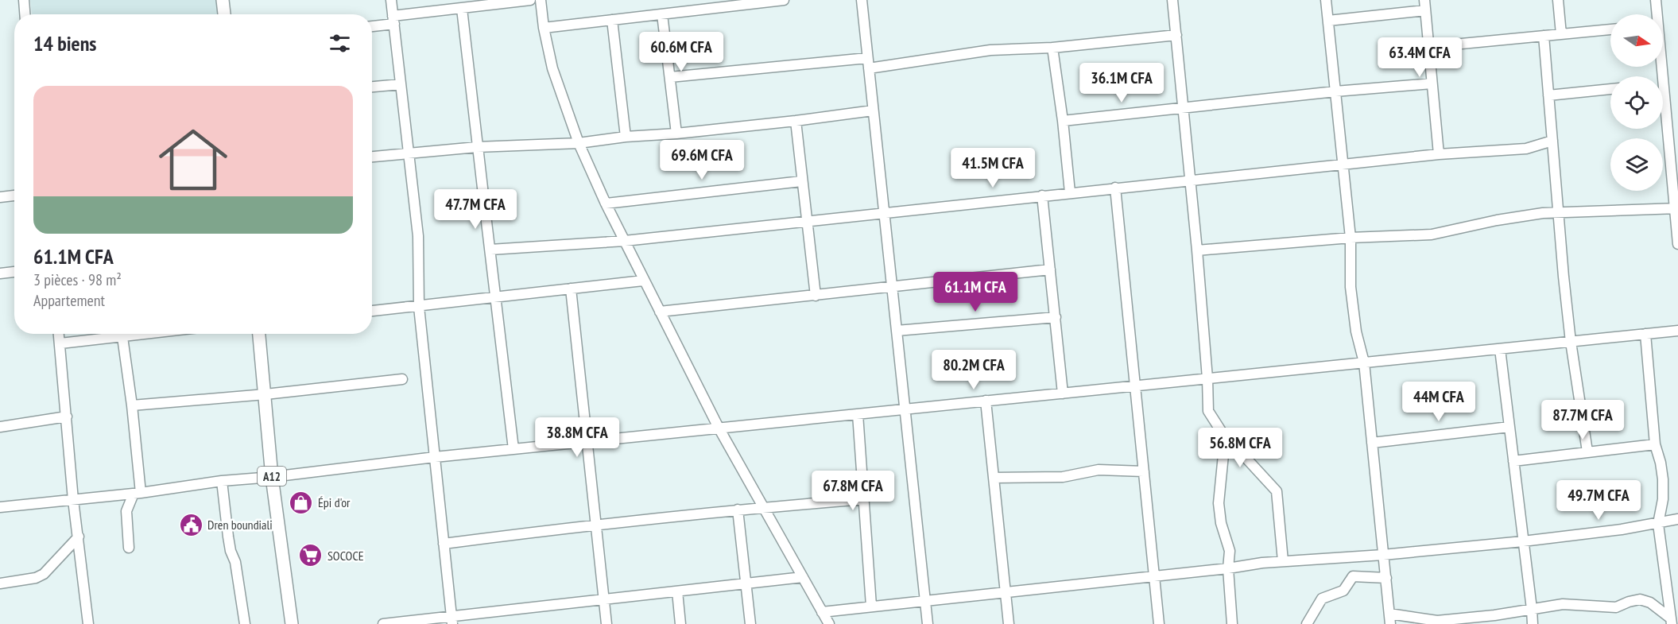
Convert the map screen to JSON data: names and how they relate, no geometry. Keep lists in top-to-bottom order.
{
  "streets": {
    "main road": ["A12"]
  },
  "places": {
    "shop": ["Épi d'or"],
    "public building": ["Dren boundiali"],
    "supermarket": ["SOCOCE"]
  },
  "north": "right",
  "page": {
    "heading": "14 biens",
    "price": [
      "60.6M CFA",
      "63.4M CFA",
      "36.1M CFA",
      "69.6M CFA",
      "41.5M CFA",
      "47.7M CFA",
      "61.1M CFA",
      "80.2M CFA",
      "44M CFA",
      "87.7M CFA",
      "38.8M CFA",
      "56.8M CFA",
      "67.8M CFA",
      "49.7M CFA"
    ],
    "list": [
      {
        "name": "61.1M CFA",
        "note": "3 pièces · 98 m² · Appartement"
      }
    ]
  }
}
